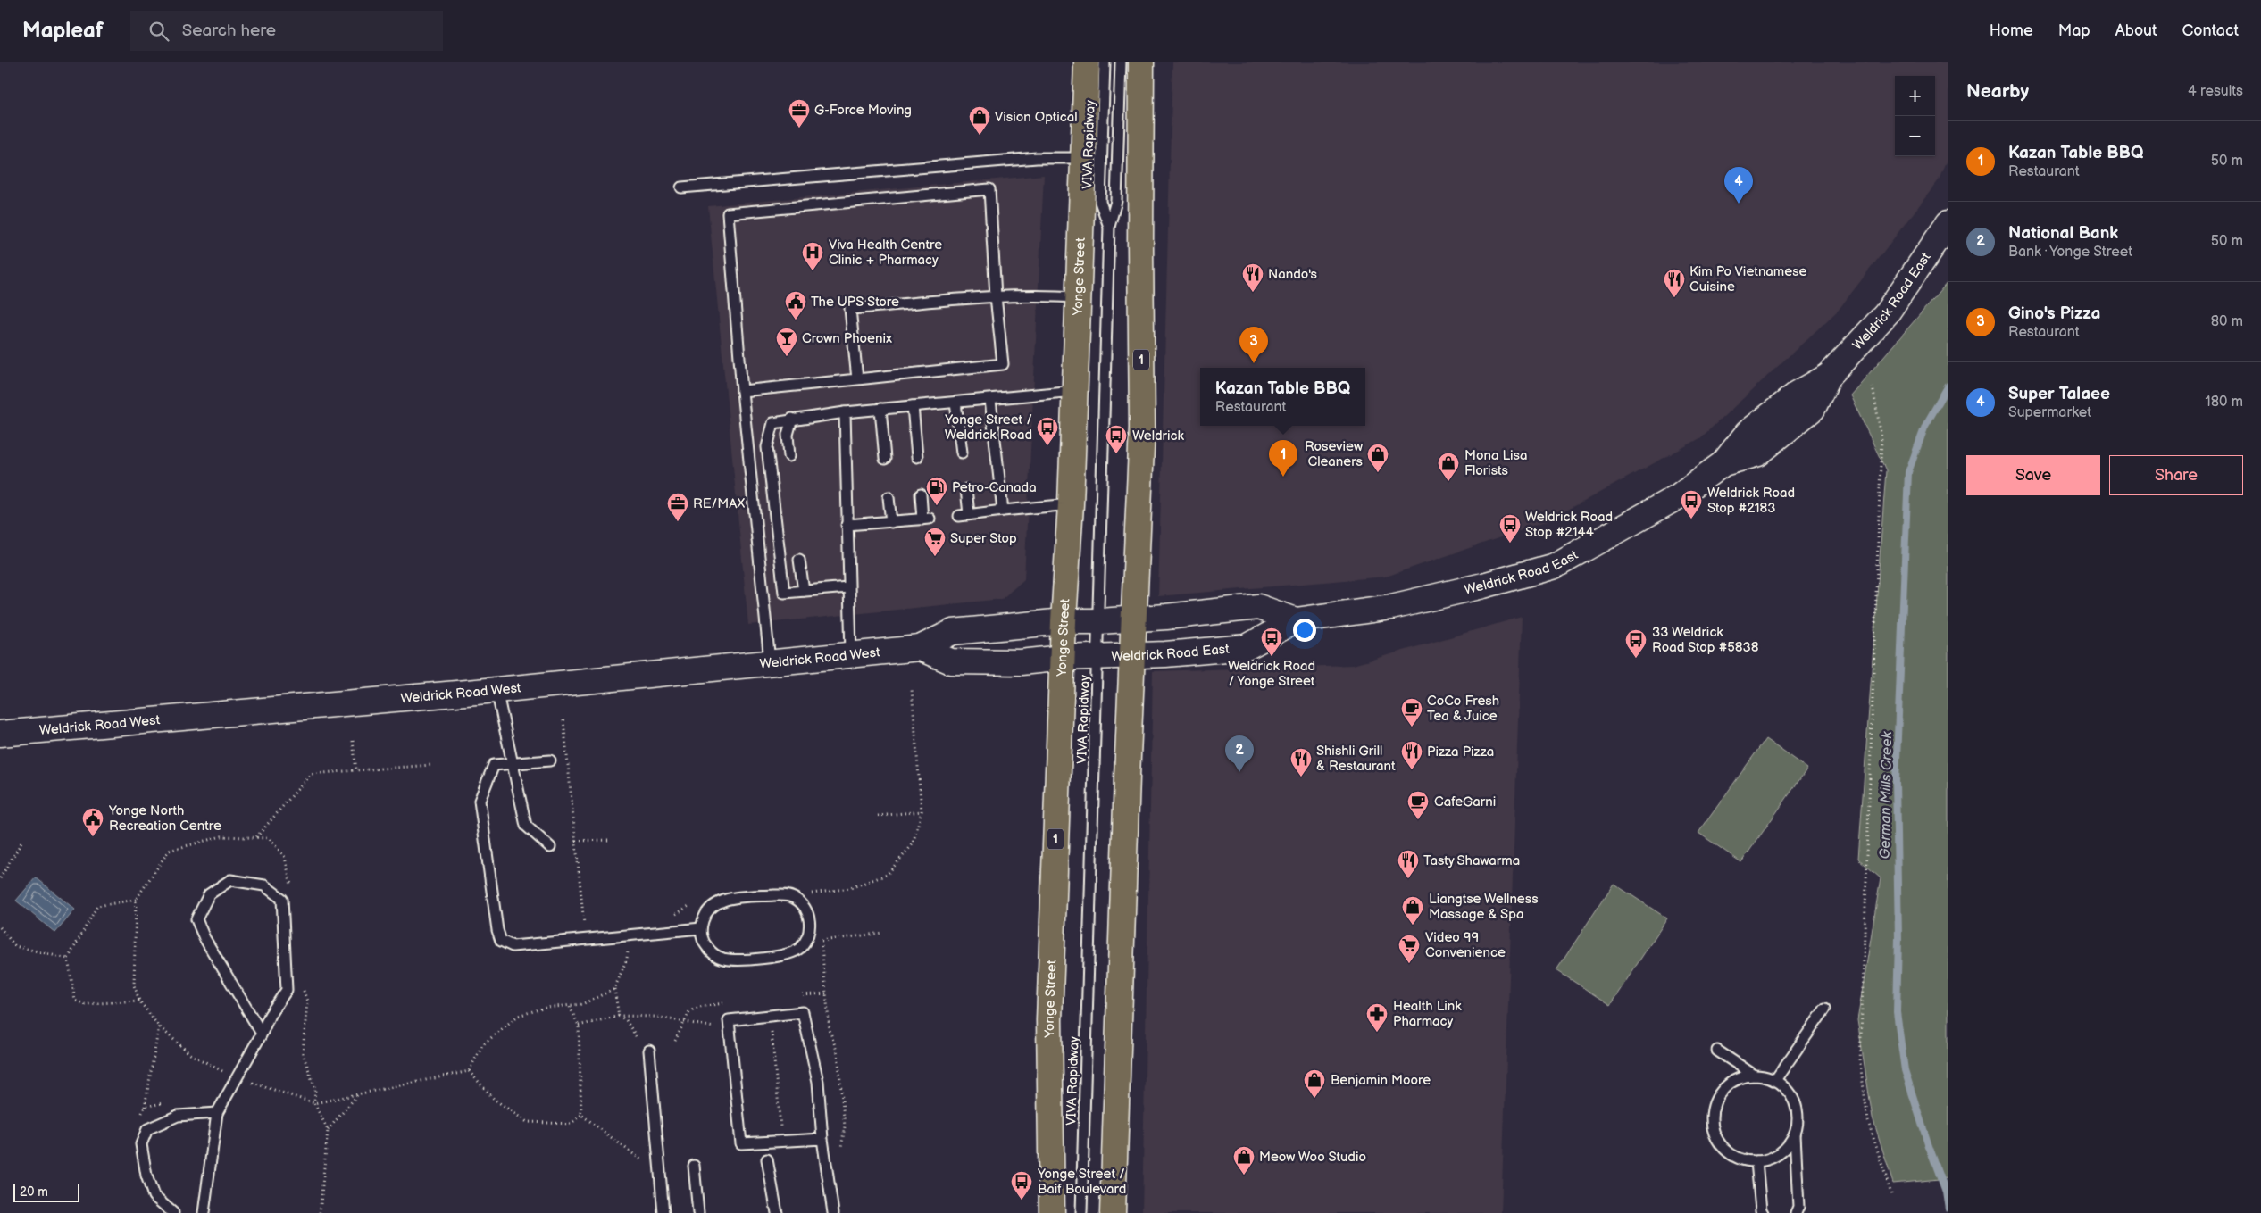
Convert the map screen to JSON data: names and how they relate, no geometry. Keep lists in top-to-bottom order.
{
  "streets": {
    "main road": ["Yonge Street", "1"],
    "street": ["Weldrick Road East", "Weldrick Road West"],
    "lane": ["VIVA Rapidway"]
  },
  "crossings": [
    ["VIVA Rapidway", "Weldrick Road East"],
    ["Yonge Street", "Weldrick Road East"],
    ["Yonge Street", "Weldrick Road West"],
    ["Weldrick Road East", "1"],
    ["Weldrick Road East", "Weldrick Road West"]
  ],
  "water": ["German Mills Creek"],
  "places": {
    "office": ["G-Force Moving", "RE/MAX"],
    "shop": [
      "Vision Optical",
      "Roseview Cleaners",
      "Mona Lisa Florists",
      "Liangtse Wellness Massage & Spa",
      "Benjamin Moore",
      "Meow Woo Studio"
    ],
    "hospital": ["Viva Health Centre Clinic + Pharmacy"],
    "restaurant": [
      "Nando's",
      "Kim Po Vietnamese Cuisine",
      "Pizza Pizza",
      "Shishli Grill & Restaurant",
      "Tasty Shawarma"
    ],
    "public building": ["The UPS Store", "Yonge North Recreation Centre"],
    "bar": ["Crown Phoenix"],
    "bus stop": [
      "Yonge Street / Weldrick Road",
      "Weldrick",
      "Weldrick Road Stop #2183",
      "Weldrick Road Stop #2144",
      "Weldrick Road / Yonge Street",
      "33 Weldrick Road Stop #5838",
      "Yonge Street / Baif Boulevard"
    ],
    "fuel station": ["Petro-Canada"],
    "supermarket": ["Super Stop", "Video 99 Convenience"],
    "cafe": ["CoCo Fresh Tea & Juice", "CafeGarni"],
    "pharmacy": ["Health Link Pharmacy"]
  },
  "scale_bar": "20 m",
  "page": {
    "header": "Mapleaf",
    "search": "Search here",
    "nav": [
      "Home",
      "Map",
      "About",
      "Contact"
    ],
    "heading": ["Nearby", "4 results"],
    "map_buttons": ["+", "−"],
    "list": [
      {
        "mark": "1",
        "name": "Kazan Table BBQ",
        "note": "Restaurant",
        "value": "50 m"
      },
      {
        "mark": "2",
        "name": "National Bank",
        "note": "Bank · Yonge Street",
        "value": "50 m"
      },
      {
        "mark": "3",
        "name": "Gino's Pizza",
        "note": "Restaurant",
        "value": "80 m"
      },
      {
        "mark": "4",
        "name": "Super Talaee",
        "note": "Supermarket",
        "value": "180 m"
      }
    ],
    "pins": [
      "4",
      "3",
      "1",
      "2"
    ],
    "popup": ["Kazan Table BBQ", "Restaurant"],
    "buttons": ["Save", "Share"],
    "scale": "20 m"
  }
}
